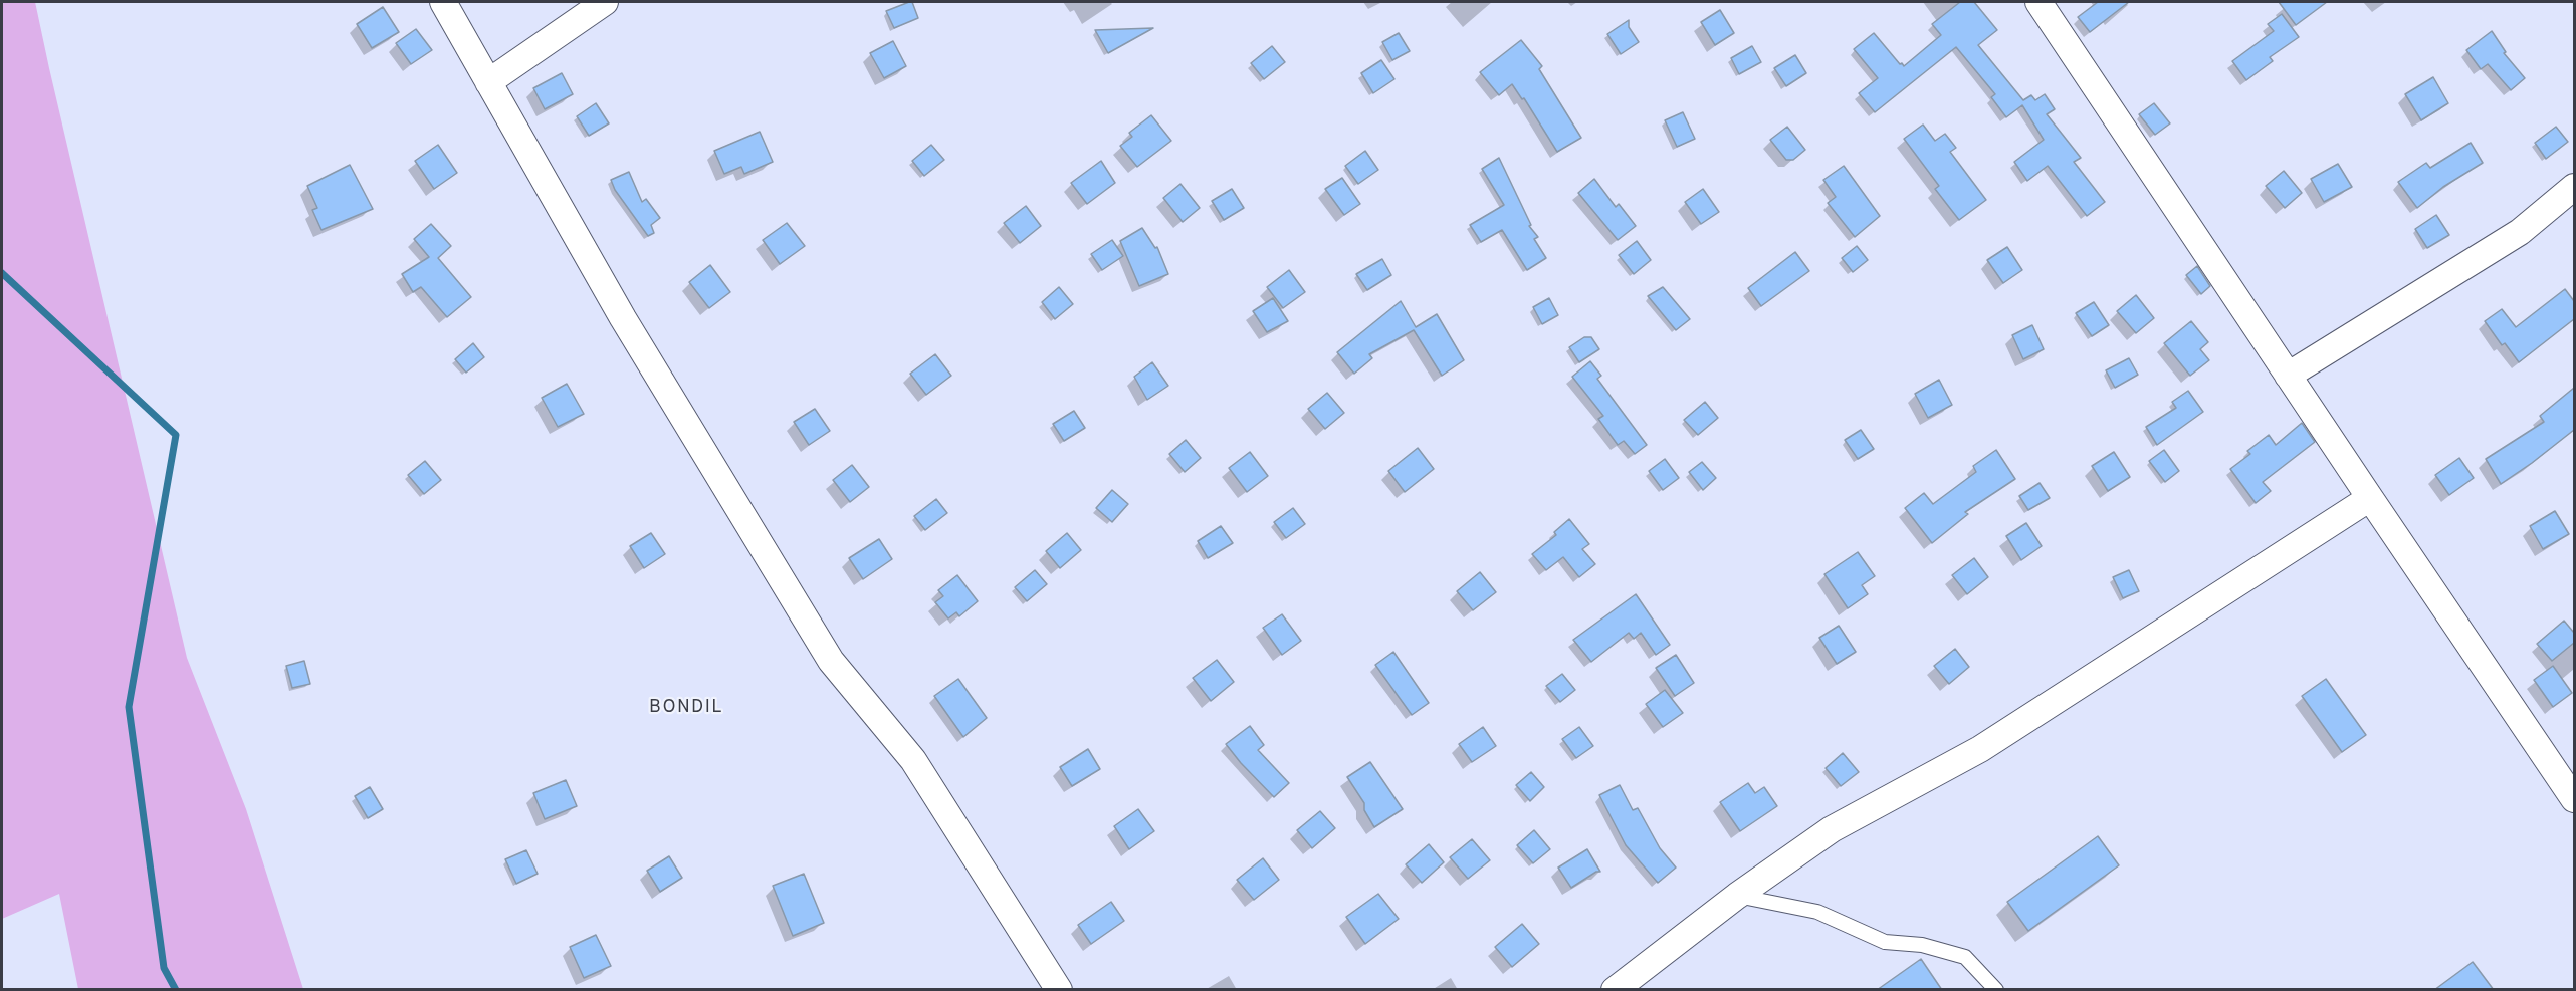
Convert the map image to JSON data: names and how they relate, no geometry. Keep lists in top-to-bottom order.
{
  "districts": ["BONDIL"]
}
